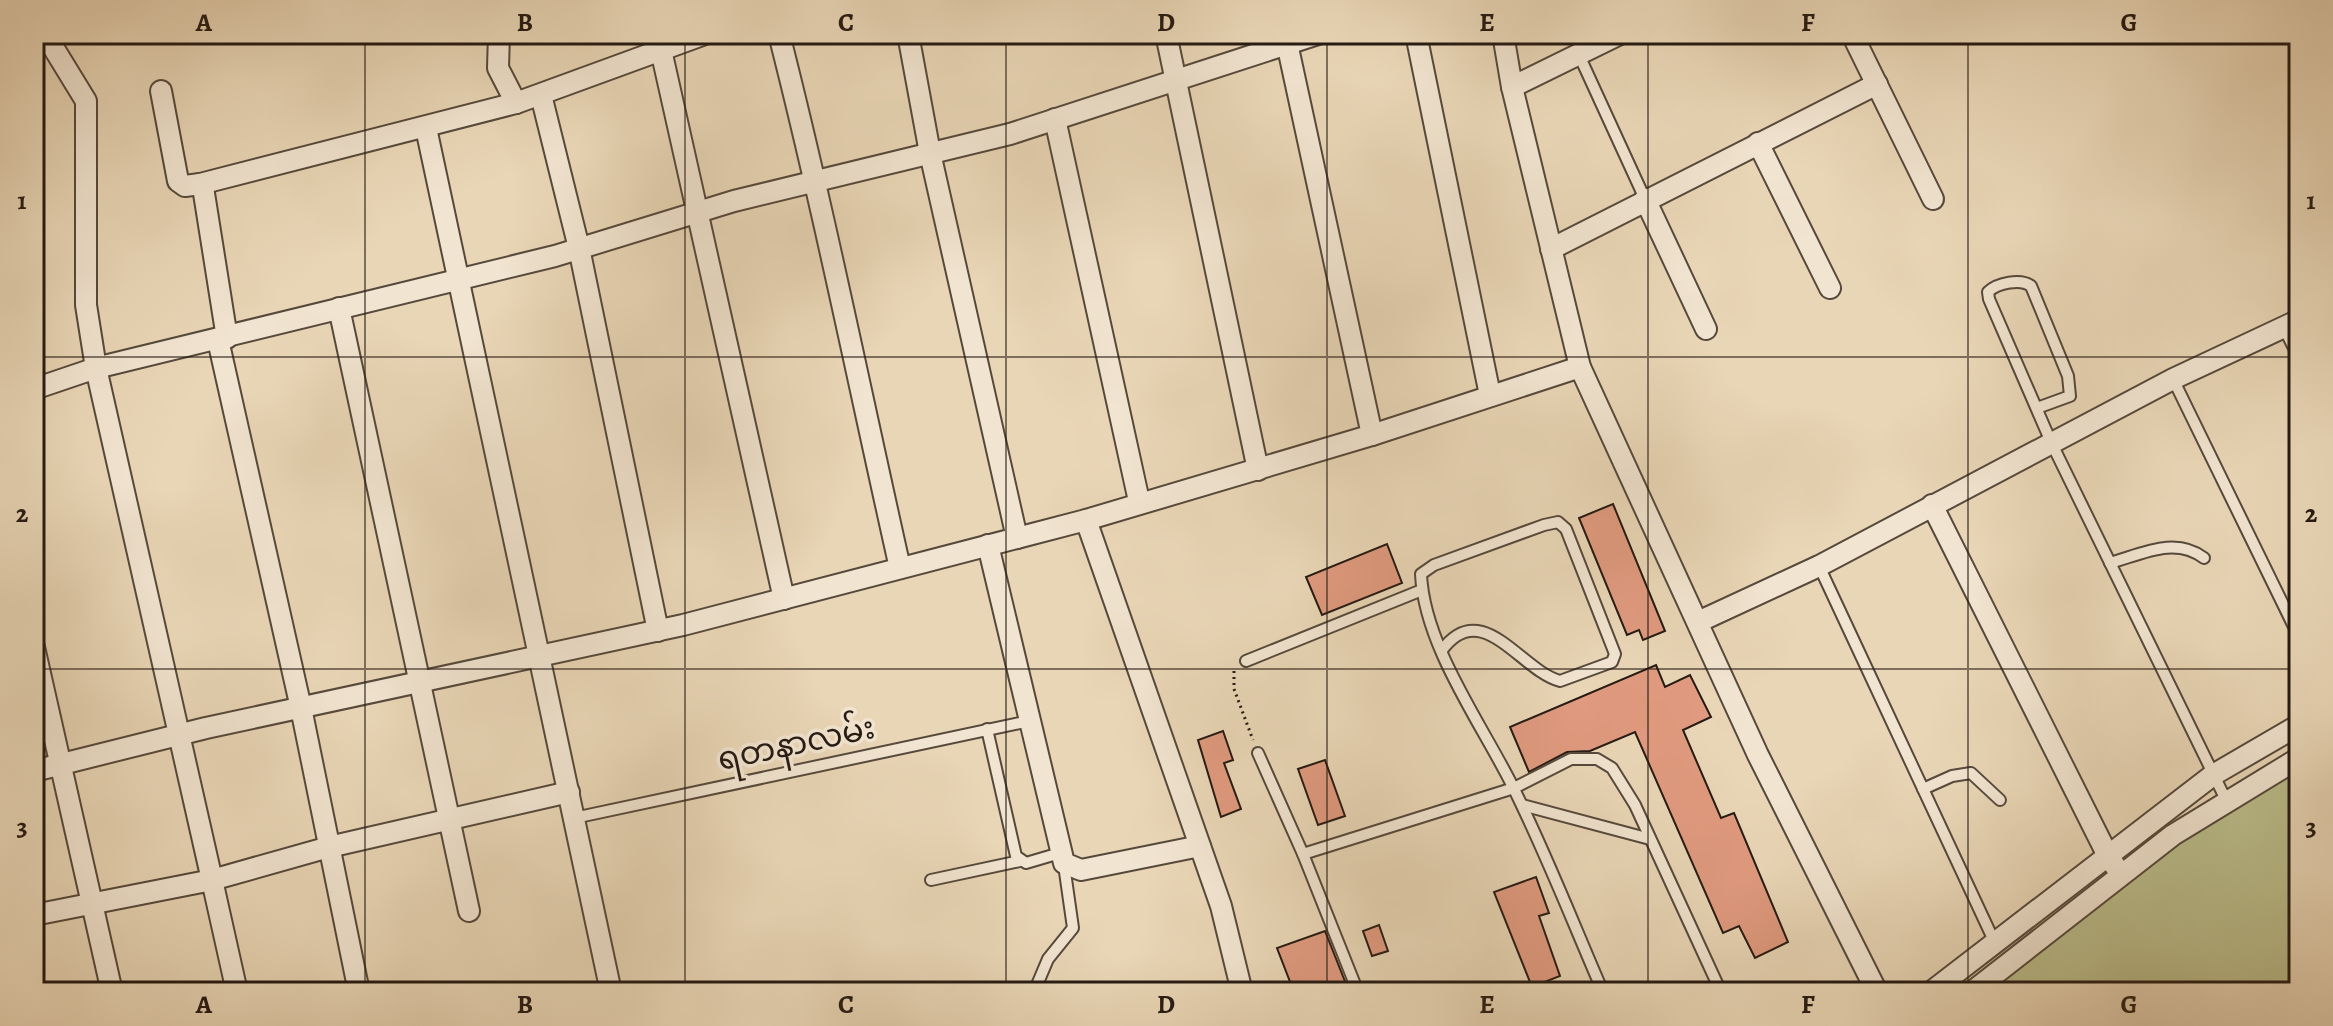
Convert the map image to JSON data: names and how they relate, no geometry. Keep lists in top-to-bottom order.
{
  "streets": {
    "lane": ["ရတနာလမ်း"]
  },
  "grid": {
    "columns": [
      "A",
      "B",
      "C",
      "D",
      "E",
      "F",
      "G"
    ],
    "rows": ["1", "2", "3"]
  }
}
